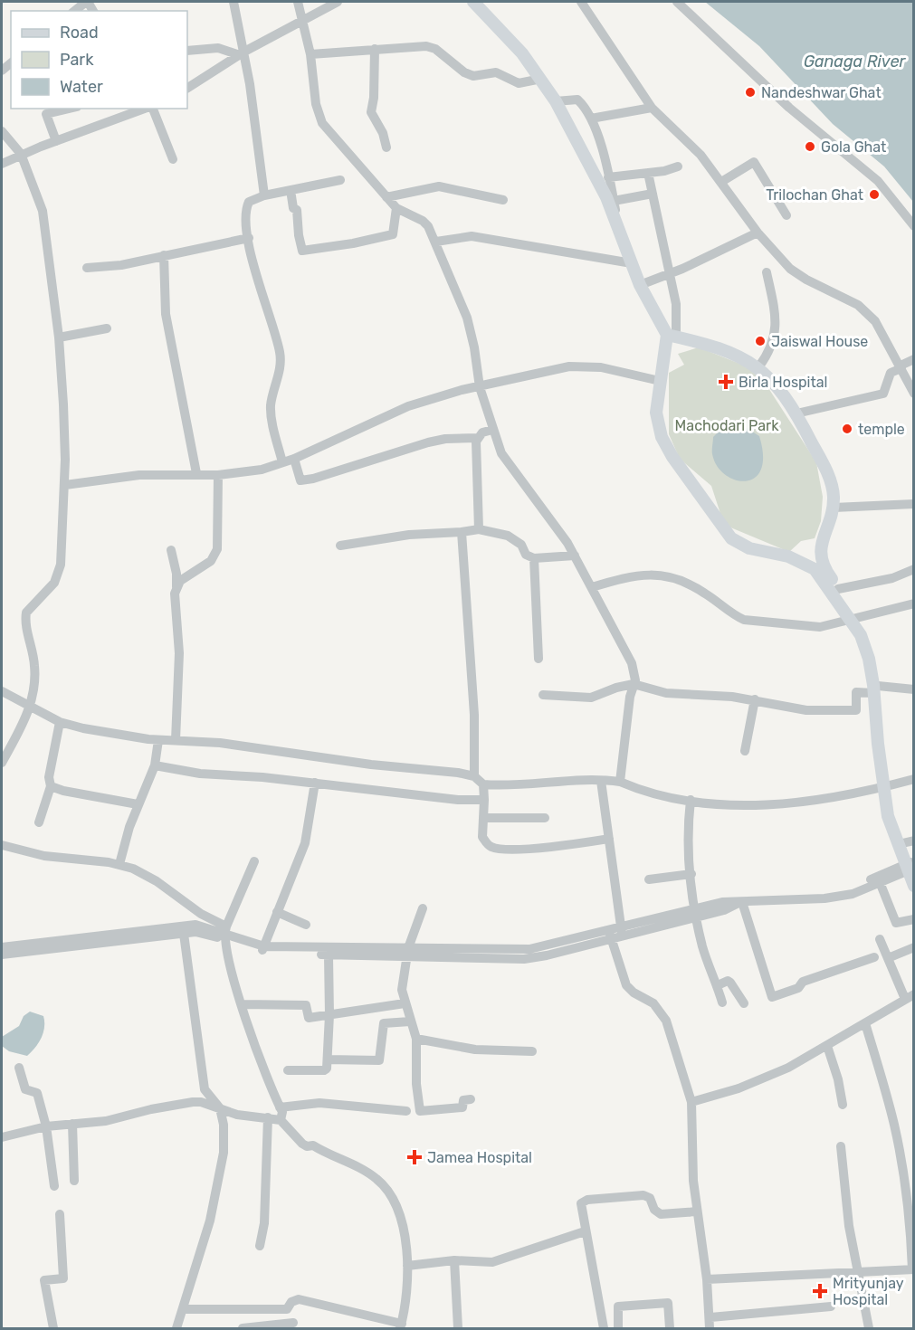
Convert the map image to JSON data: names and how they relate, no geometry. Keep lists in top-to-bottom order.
{
  "water": ["Ganaga River"],
  "parks": ["Machodari Park"],
  "places": {
    "other": [
      "Nandeshwar Ghat",
      "Gola Ghat",
      "Trilochan Ghat",
      "Jaiswal House",
      "temple"
    ],
    "health": ["Birla Hospital", "Jamea Hospital", "Mrityunjay Hospital"]
  },
  "legend": ["Road", "Park", "Water"]
}
